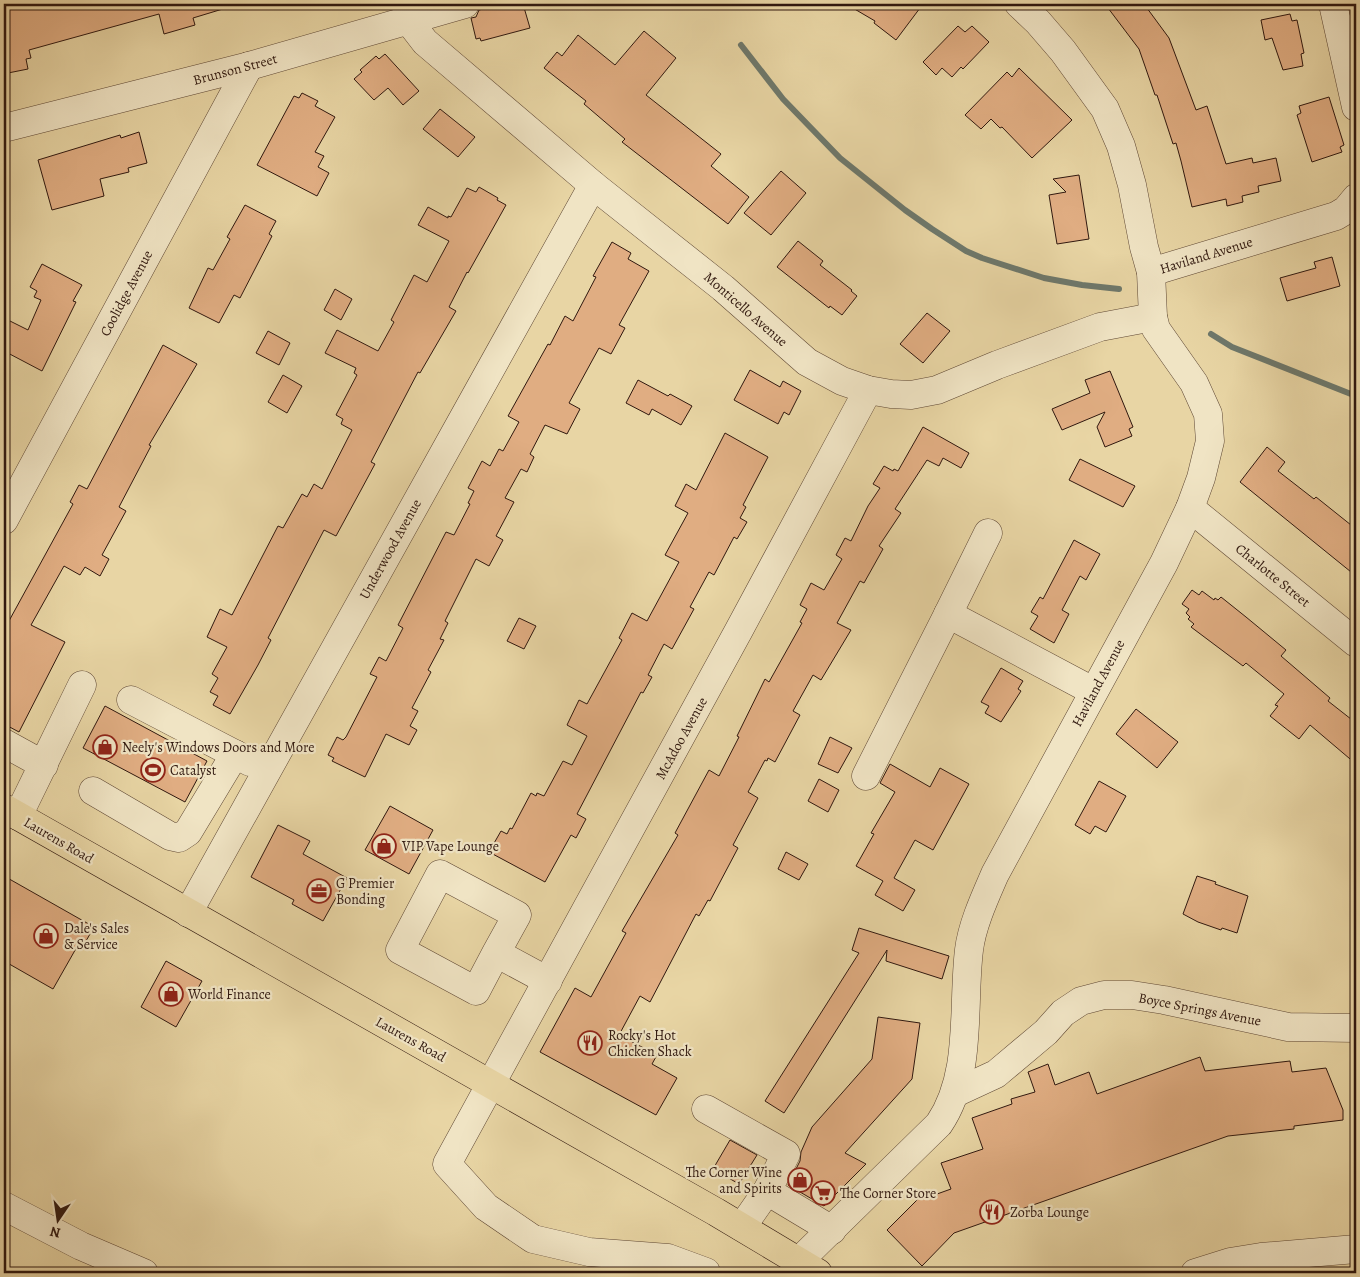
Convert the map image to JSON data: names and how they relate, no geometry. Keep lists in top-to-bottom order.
{
  "streets": {
    "main road": ["Laurens Road"],
    "street": [
      "Brunson Street",
      "Haviland Avenue",
      "Coolidge Avenue",
      "Monticello Avenue",
      "Underwood Avenue",
      "Charlotte Street",
      "McAdoo Avenue",
      "Boyce Springs Avenue"
    ]
  },
  "crossings": [
    ["Brunson Street", "Coolidge Avenue"],
    ["Brunson Street", "Monticello Avenue"],
    ["Haviland Avenue", "Monticello Avenue"],
    ["Haviland Avenue", "Charlotte Street"],
    ["Haviland Avenue", "Laurens Road"],
    ["Haviland Avenue", "Boyce Springs Avenue"],
    ["Monticello Avenue", "Underwood Avenue"],
    ["Monticello Avenue", "McAdoo Avenue"],
    ["Underwood Avenue", "Laurens Road"],
    ["McAdoo Avenue", "Laurens Road"]
  ],
  "places": {
    "shop": [
      "Neely's Windows Doors and More",
      "VIP Vape Lounge",
      "Dale's Sales & Service",
      "World Finance",
      "The Corner Wine and Spirits"
    ],
    "sports": ["Catalyst"],
    "office": ["G Premier Bonding"],
    "restaurant": ["Rocky's Hot Chicken Shack", "Zorba Lounge"],
    "supermarket": ["The Corner Store"]
  },
  "north": "bottom"
}
